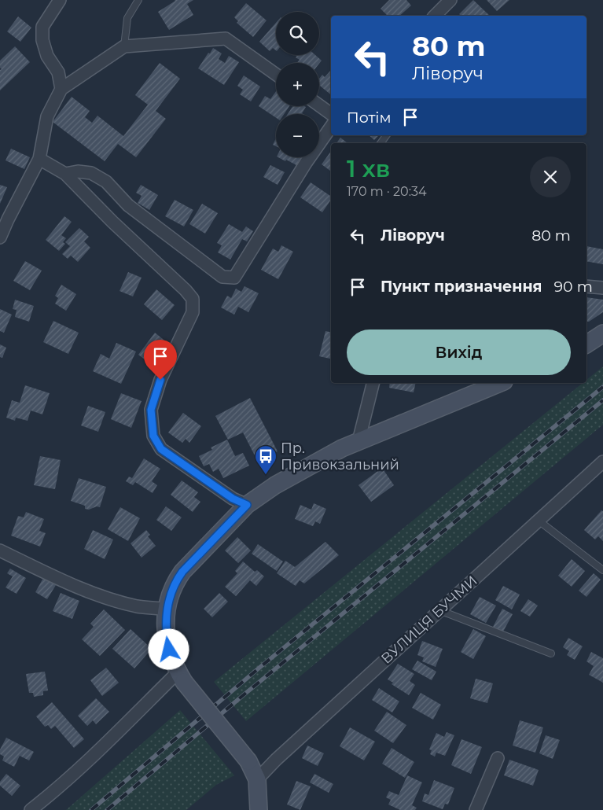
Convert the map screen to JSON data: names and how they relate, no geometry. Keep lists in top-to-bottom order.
{
  "streets": {
    "street": ["ВУЛИЦЯ БУЧМИ"]
  },
  "places": {
    "bus stop": ["Пр. Привокзальний"]
  },
  "page": {
    "map_buttons": ["+", "−"],
    "turn": ["80 m", "Ліворуч"],
    "then": "Потім",
    "heading": ["1 хв", "170 m · 20:34"],
    "list": [
      {
        "name": "Ліворуч",
        "value": "80 m"
      },
      {
        "name": "Пункт призначення",
        "value": "90 m"
      }
    ],
    "buttons": "Вихід"
  }
}
